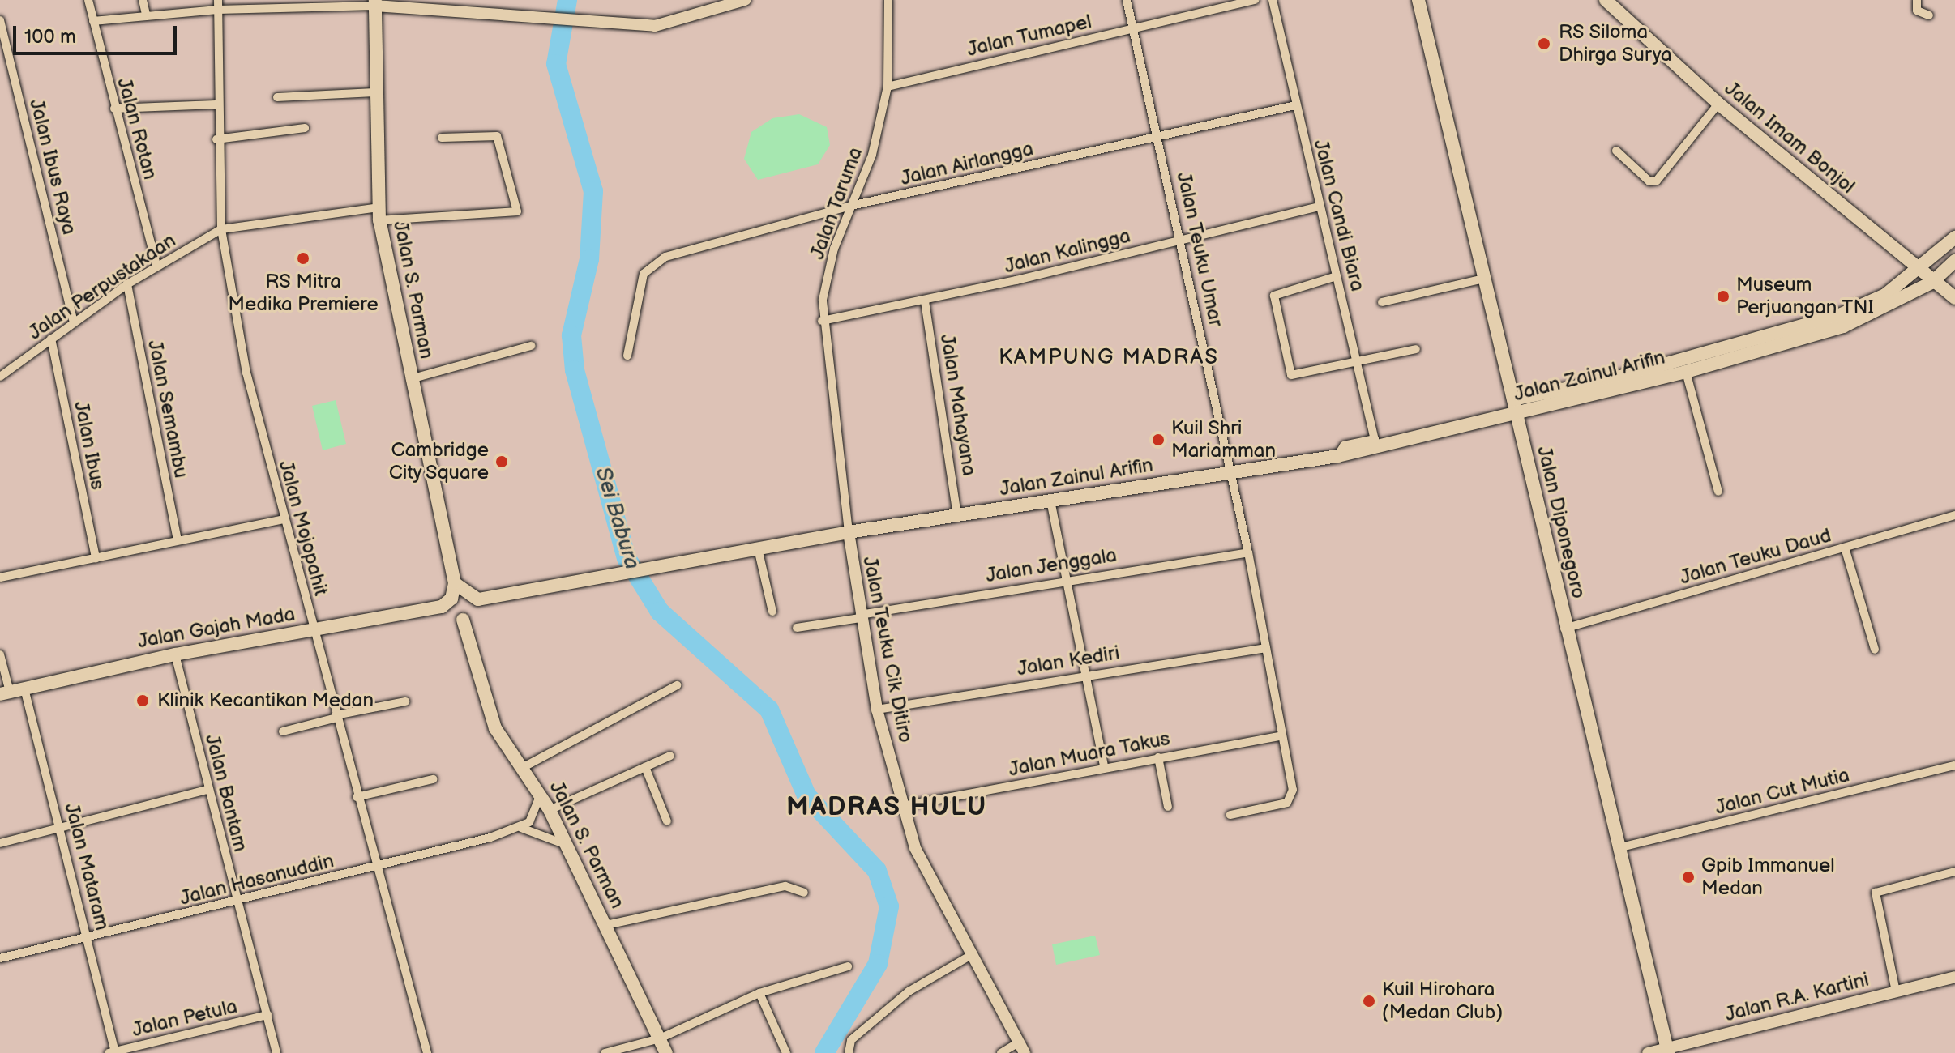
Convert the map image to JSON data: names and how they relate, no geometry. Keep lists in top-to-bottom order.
{
  "streets": {
    "main road": [
      "Jalan Imam Bonjol",
      "Jalan S. Parman",
      "Jalan Zainul Arifin",
      "Jalan Diponegoro",
      "Jalan Gajah Mada"
    ],
    "street": [
      "Jalan Tumapel",
      "Jalan Rotan",
      "Jalan Airlangga",
      "Jalan Ibus Raya",
      "Jalan Taruma",
      "Jalan Candi Biara",
      "Jalan Teuku Umar",
      "Jalan Kalingga",
      "Jalan Perpustakaan",
      "Jalan Mahayana",
      "Jalan Semambu",
      "Jalan Ibus",
      "Jalan Mojopahit",
      "Jalan Teuku Daud",
      "Jalan Jenggala",
      "Jalan Teuku Cik Ditiro",
      "Jalan Kediri",
      "Jalan Muara Takus",
      "Jalan Cut Mutia",
      "Jalan Bantam",
      "Jalan Mataram",
      "Jalan Hasanuddin",
      "Jalan R.A. Kartini",
      "Jalan Petula"
    ]
  },
  "crossings": [
    ["Jalan Tumapel", "Jalan Taruma"],
    ["Jalan Tumapel", "Jalan Teuku Umar"],
    ["Jalan Rotan", "Jalan Perpustakaan"],
    ["Jalan Imam Bonjol", "Jalan Zainul Arifin"],
    ["Jalan Airlangga", "Jalan Taruma"],
    ["Jalan Airlangga", "Jalan Candi Biara"],
    ["Jalan Airlangga", "Jalan Teuku Umar"],
    ["Jalan Ibus Raya", "Jalan Perpustakaan"],
    ["Jalan Taruma", "Jalan Kalingga"],
    ["Jalan Taruma", "Jalan Zainul Arifin"],
    ["Jalan Taruma", "Jalan Teuku Cik Ditiro"],
    ["Jalan Candi Biara", "Jalan Kalingga"],
    ["Jalan Candi Biara", "Jalan Zainul Arifin"],
    ["Jalan Teuku Umar", "Jalan Kalingga"],
    ["Jalan Teuku Umar", "Jalan Zainul Arifin"],
    ["Jalan Teuku Umar", "Jalan Jenggala"],
    ["Jalan Teuku Umar", "Jalan Kediri"],
    ["Jalan Teuku Umar", "Jalan Muara Takus"],
    ["Jalan Kalingga", "Jalan Mahayana"],
    ["Jalan Perpustakaan", "Jalan S. Parman"],
    ["Jalan Perpustakaan", "Jalan Semambu"],
    ["Jalan Perpustakaan", "Jalan Ibus"],
    ["Jalan Perpustakaan", "Jalan Mojopahit"],
    ["Jalan Zainul Arifin", "Jalan Mahayana"],
    ["Jalan Zainul Arifin", "Jalan Diponegoro"],
    ["Jalan Zainul Arifin", "Jalan Teuku Cik Ditiro"],
    ["Jalan Diponegoro", "Jalan Teuku Daud"],
    ["Jalan Diponegoro", "Jalan Cut Mutia"],
    ["Jalan Diponegoro", "Jalan R.A. Kartini"],
    ["Jalan Mojopahit", "Jalan Gajah Mada"],
    ["Jalan Mojopahit", "Jalan Hasanuddin"],
    ["Jalan Jenggala", "Jalan Teuku Cik Ditiro"],
    ["Jalan Gajah Mada", "Jalan Bantam"],
    ["Jalan Gajah Mada", "Jalan Mataram"],
    ["Jalan Teuku Cik Ditiro", "Jalan Kediri"],
    ["Jalan Teuku Cik Ditiro", "Jalan Muara Takus"],
    ["Jalan Bantam", "Jalan Hasanuddin"],
    ["Jalan Bantam", "Jalan Petula"],
    ["Jalan Mataram", "Jalan Hasanuddin"],
    ["Jalan Mataram", "Jalan Petula"]
  ],
  "districts": ["KAMPUNG MADRAS", "MADRAS HULU"],
  "water": ["Sei Babura"],
  "places": [
    "RS Siloma Dhirga Surya",
    "RS Mitra Medika Premiere",
    "Museum Perjuangan TNI",
    "Kuil Shri Mariamman",
    "Cambridge City Square",
    "Klinik Kecantikan Medan",
    "Gpib Immanuel Medan",
    "Kuil Hirohara (Medan Club)"
  ],
  "scale_bar": "100 m"
}
